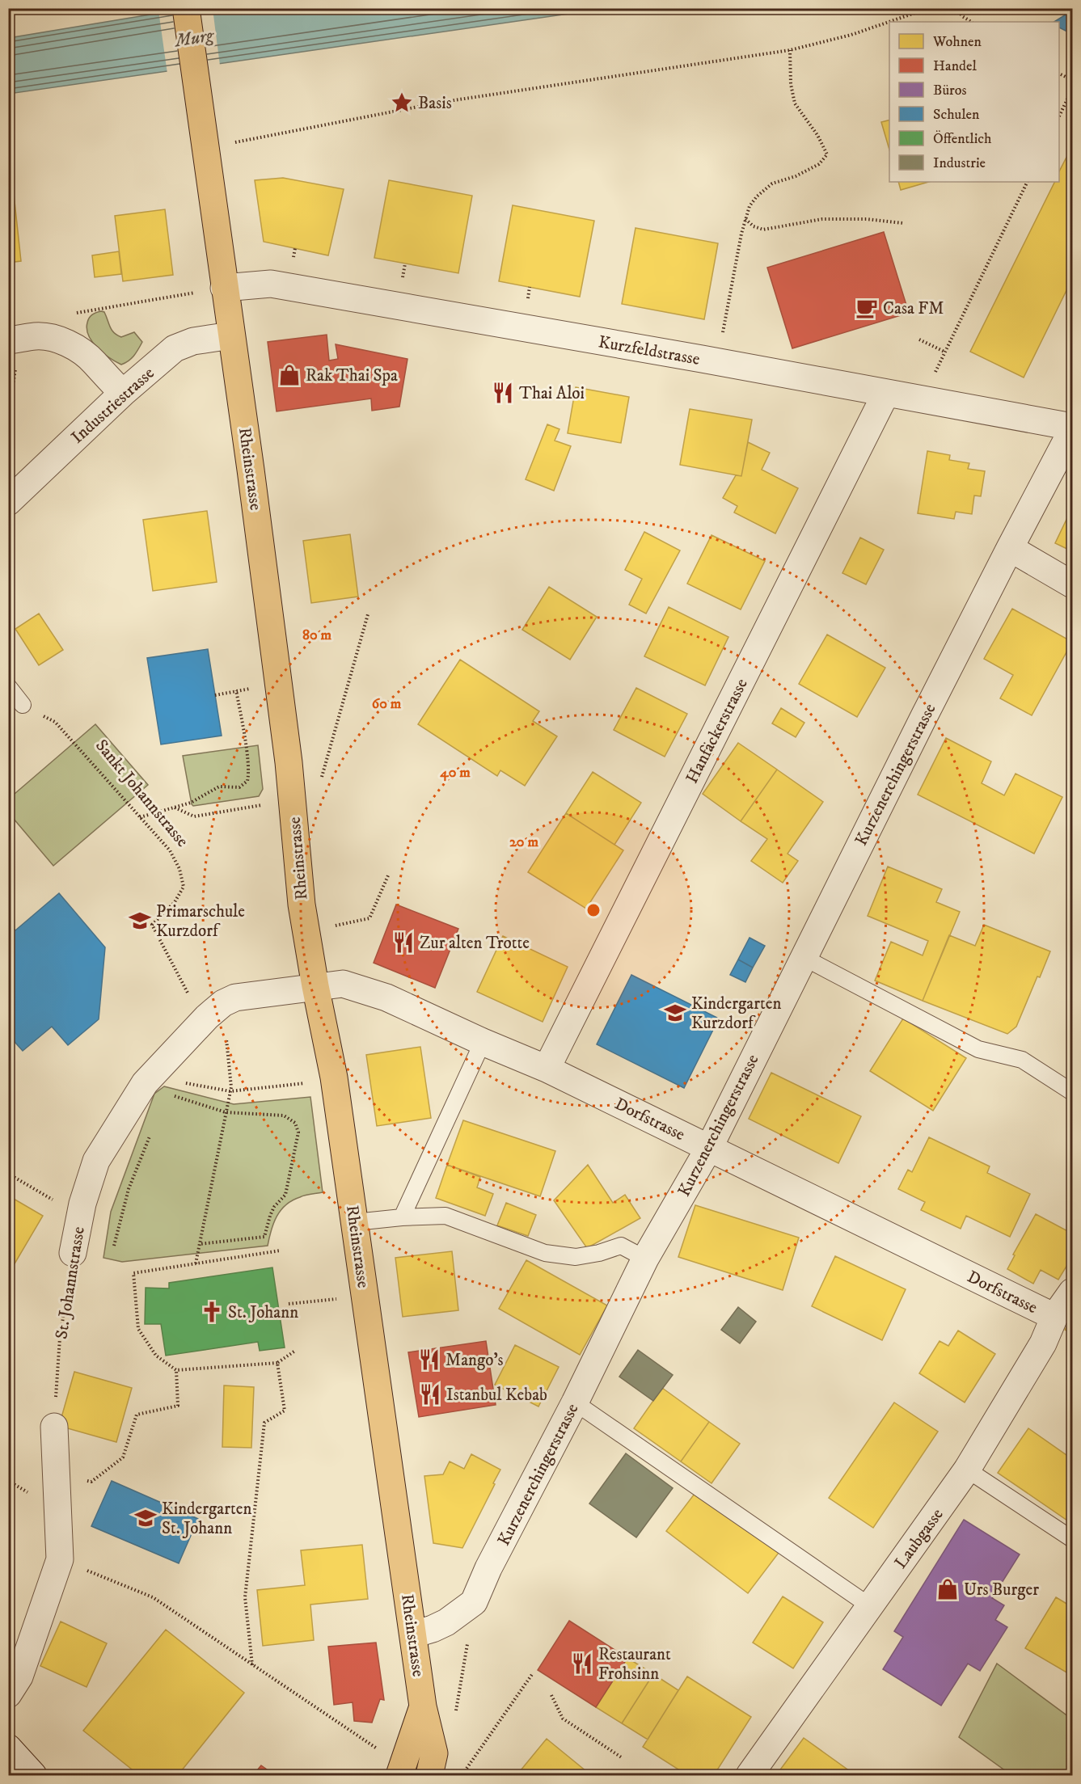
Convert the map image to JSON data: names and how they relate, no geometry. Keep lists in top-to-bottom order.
{
  "streets": {
    "main road": ["Rheinstrasse"],
    "street": [
      "Kurzfeldstrasse",
      "Industriestrasse",
      "Hanfäckerstrasse",
      "Kurzenerchingerstrasse",
      "Dorfstrasse",
      "St. Johannstrasse",
      "Laubgasse"
    ],
    "path": ["Sankt Johannstrasse"]
  },
  "crossings": [
    ["Kurzfeldstrasse", "Rheinstrasse"],
    ["Kurzfeldstrasse", "Hanfäckerstrasse"],
    ["Kurzfeldstrasse", "Kurzenerchingerstrasse"],
    ["Industriestrasse", "Rheinstrasse"],
    ["Rheinstrasse", "Kurzenerchingerstrasse"],
    ["Rheinstrasse", "Dorfstrasse"],
    ["Rheinstrasse", "St. Johannstrasse"],
    ["Hanfäckerstrasse", "Dorfstrasse"],
    ["Kurzenerchingerstrasse", "Dorfstrasse"],
    ["Sankt Johannstrasse", "St. Johannstrasse"],
    ["Dorfstrasse", "St. Johannstrasse"],
    ["Dorfstrasse", "Laubgasse"]
  ],
  "water": ["Murg"],
  "places": {
    "place": ["Basis"],
    "cafe": ["Casa FM"],
    "shop": ["Rak Thai Spa", "Urs Burger"],
    "restaurant": [
      "Thai Aloi",
      "Zur alten Trotte",
      "Mango's",
      "Istanbul Kebab",
      "Restaurant Frohsinn"
    ],
    "school or university": ["Primarschule Kurzdorf", "Kindergarten Kurzdorf", "Kindergarten St. Johann"],
    "church": ["St. Johann"]
  },
  "legend": [
    "Wohnen",
    "Handel",
    "Büros",
    "Schulen",
    "Öffentlich",
    "Industrie"
  ],
  "rings": [
    "80 m",
    "60 m",
    "40 m",
    "20 m"
  ]
}
